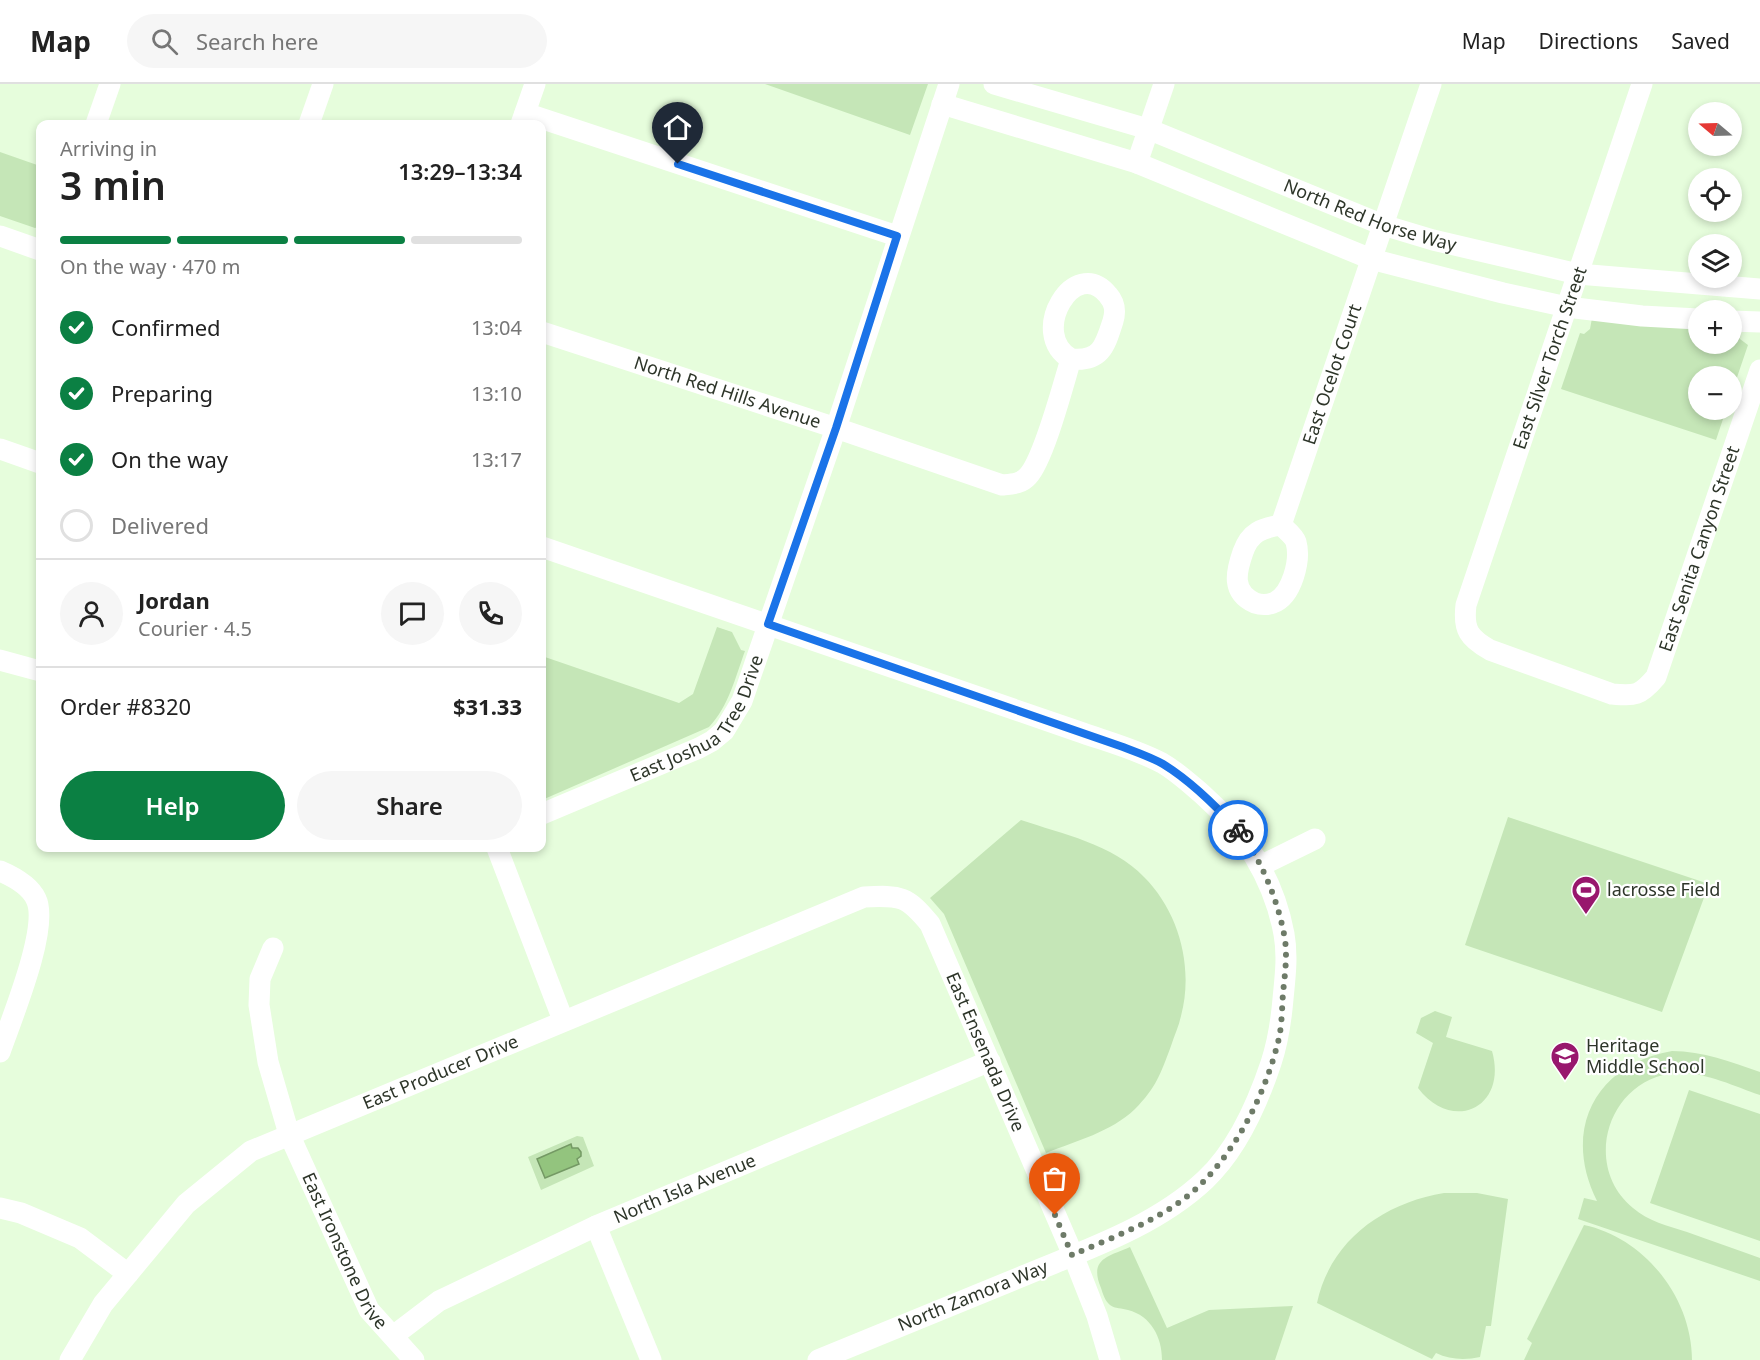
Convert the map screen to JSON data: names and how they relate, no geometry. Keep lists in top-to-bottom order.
{
  "streets": {
    "street": [
      "North Red Horse Way",
      "East Silver Torch Street",
      "East Ocelot Court",
      "North Red Hills Avenue",
      "East Senita Canyon Street",
      "East Joshua Tree Drive",
      "East Ensenada Drive",
      "East Producer Drive",
      "North Isla Avenue",
      "East Ironstone Drive",
      "North Zamora Way"
    ]
  },
  "crossings": [
    ["North Red Horse Way", "East Silver Torch Street"],
    ["North Red Horse Way", "East Ocelot Court"],
    ["North Red Horse Way", "East Joshua Tree Drive"],
    ["East Silver Torch Street", "East Senita Canyon Street"],
    ["North Red Hills Avenue", "East Joshua Tree Drive"],
    ["East Joshua Tree Drive", "North Zamora Way"],
    ["East Ensenada Drive", "East Producer Drive"],
    ["East Ensenada Drive", "North Isla Avenue"],
    ["East Ensenada Drive", "North Zamora Way"],
    ["East Producer Drive", "East Ironstone Drive"],
    ["North Isla Avenue", "East Ironstone Drive"]
  ],
  "places": {
    "sports": ["lacrosse Field"],
    "school or university": ["Heritage Middle School"]
  },
  "north": "left",
  "page": {
    "header": "Map",
    "search": "Search here",
    "nav": ["Map", "Directions", "Saved"],
    "map_buttons": ["+", "−"],
    "heading": ["3 min", "Arriving in", "13:29–13:34"],
    "panel": [
      "Jordan",
      "Courier · 4.5",
      "Order #8320",
      "$31.33"
    ],
    "bar": "On the way · 470 m",
    "list": [
      ["Confirmed", "13:04"],
      ["Preparing", "13:10"],
      ["On the way", "13:17"],
      "Delivered"
    ],
    "buttons": ["Help", "Share"]
  }
}
